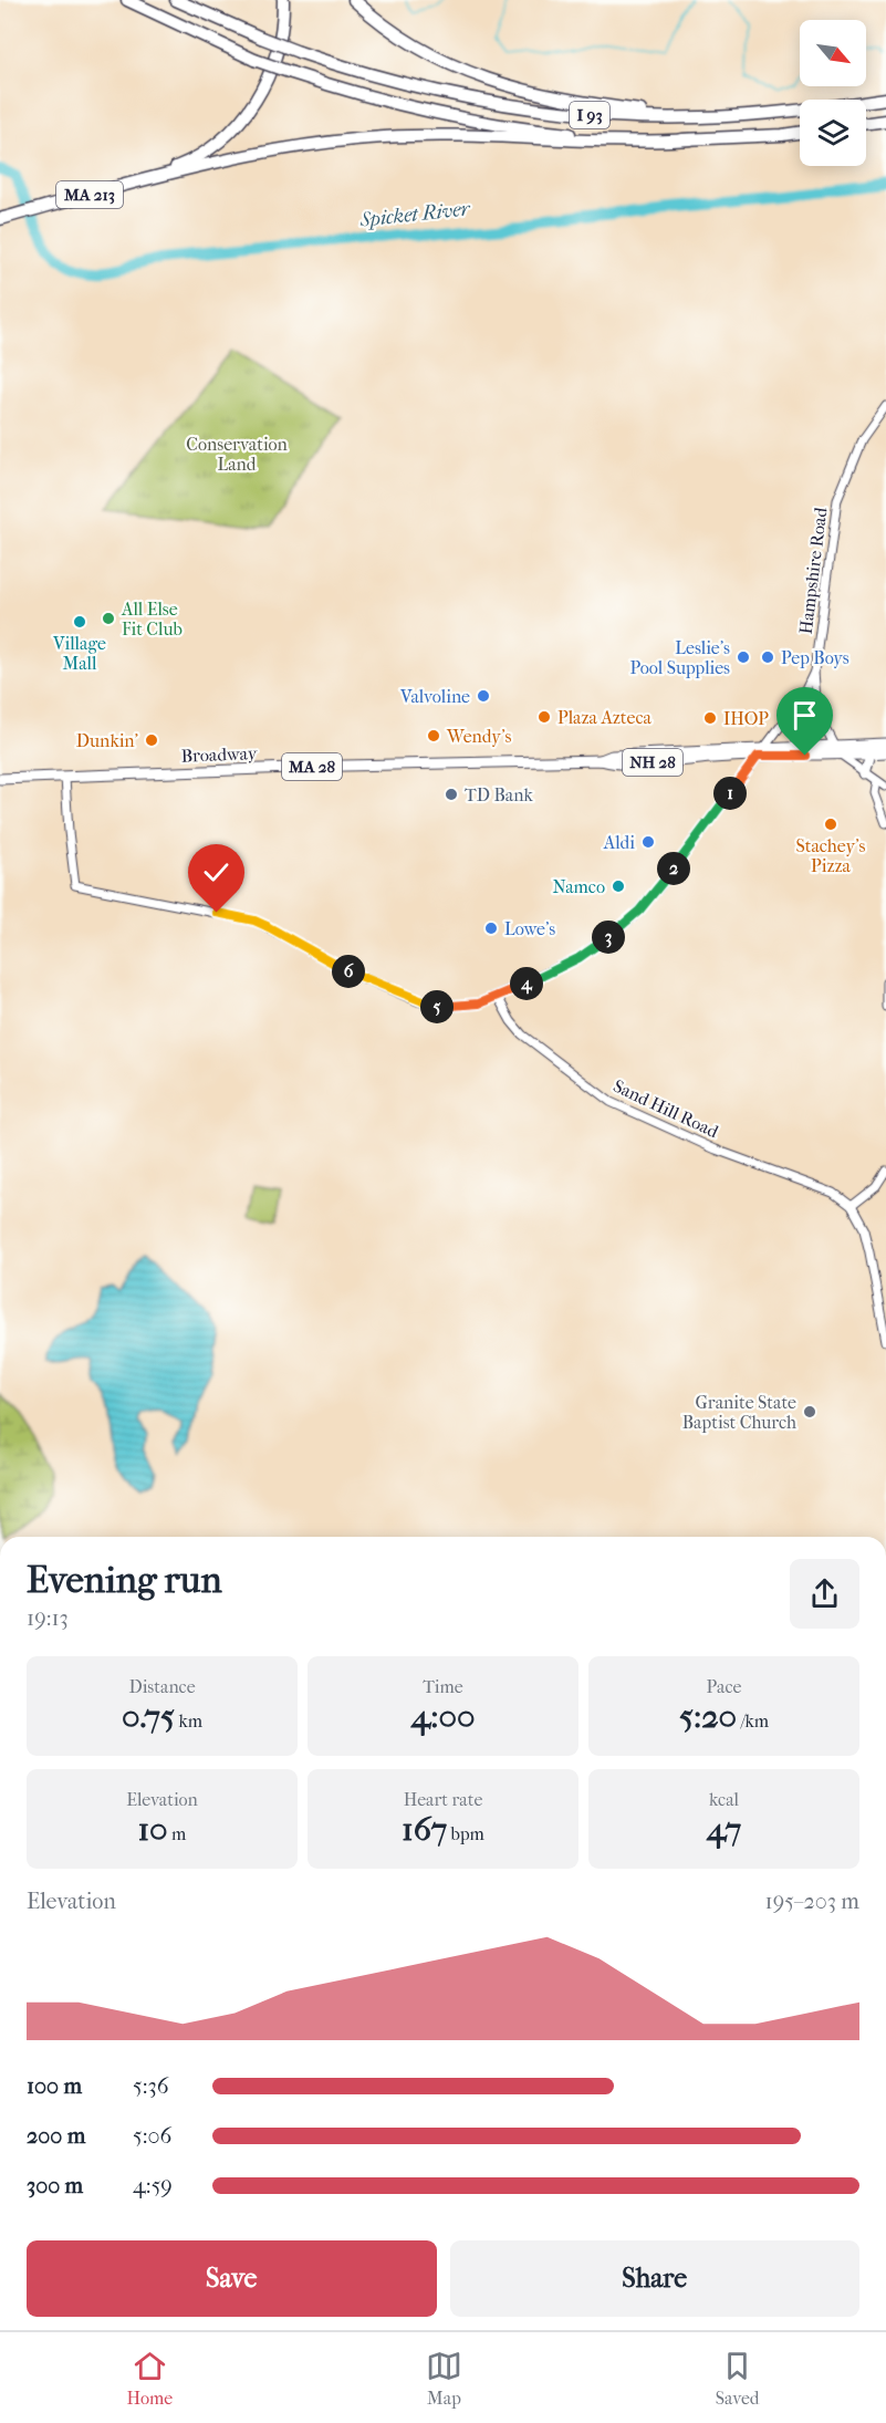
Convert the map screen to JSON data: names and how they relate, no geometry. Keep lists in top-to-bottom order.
{
  "streets": {
    "highway": ["I 93", "MA 213"],
    "main road": ["Broadway", "NH 28", "MA 28"],
    "street": ["Hampshire Road", "Sand Hill Road"]
  },
  "crossings": [
    ["Hampshire Road", "Broadway"],
    ["Hampshire Road", "NH 28"],
    ["Hampshire Road", "Sand Hill Road"],
    ["Broadway", "NH 28"]
  ],
  "water": ["Spicket River"],
  "parks": ["Conservation Land"],
  "places": [
    "All Else Fit Club",
    "Village Mall",
    "Leslie's Pool Supplies",
    "Pep Boys",
    "Valvoline",
    "Plaza Azteca",
    "IHOP",
    "Wendy's",
    "Dunkin'",
    "TD Bank",
    "Stachey's Pizza",
    "Aldi",
    "Namco",
    "Lowe's",
    "Granite State Baptist Church"
  ],
  "north": "bottom right",
  "page": {
    "pins": [
      "1",
      "2",
      "3",
      "6",
      "4",
      "5"
    ],
    "heading": ["Evening run", "19:13"],
    "stats": [
      ["Distance", "0.75 km"],
      ["Time", "4:00"],
      ["Pace", "5:20 /km"],
      ["Elevation", "10 m"],
      ["Heart rate", "167 bpm"],
      ["kcal", "47"]
    ],
    "chart": ["Elevation", "195–203 m"],
    "list": [
      {
        "name": "100 m",
        "note": "5:36"
      },
      {
        "name": "200 m",
        "note": "5:06"
      },
      {
        "name": "300 m",
        "note": "4:59"
      }
    ],
    "buttons": ["Save", "Share"],
    "tabs": ["Home", "Map", "Saved"]
  }
}
